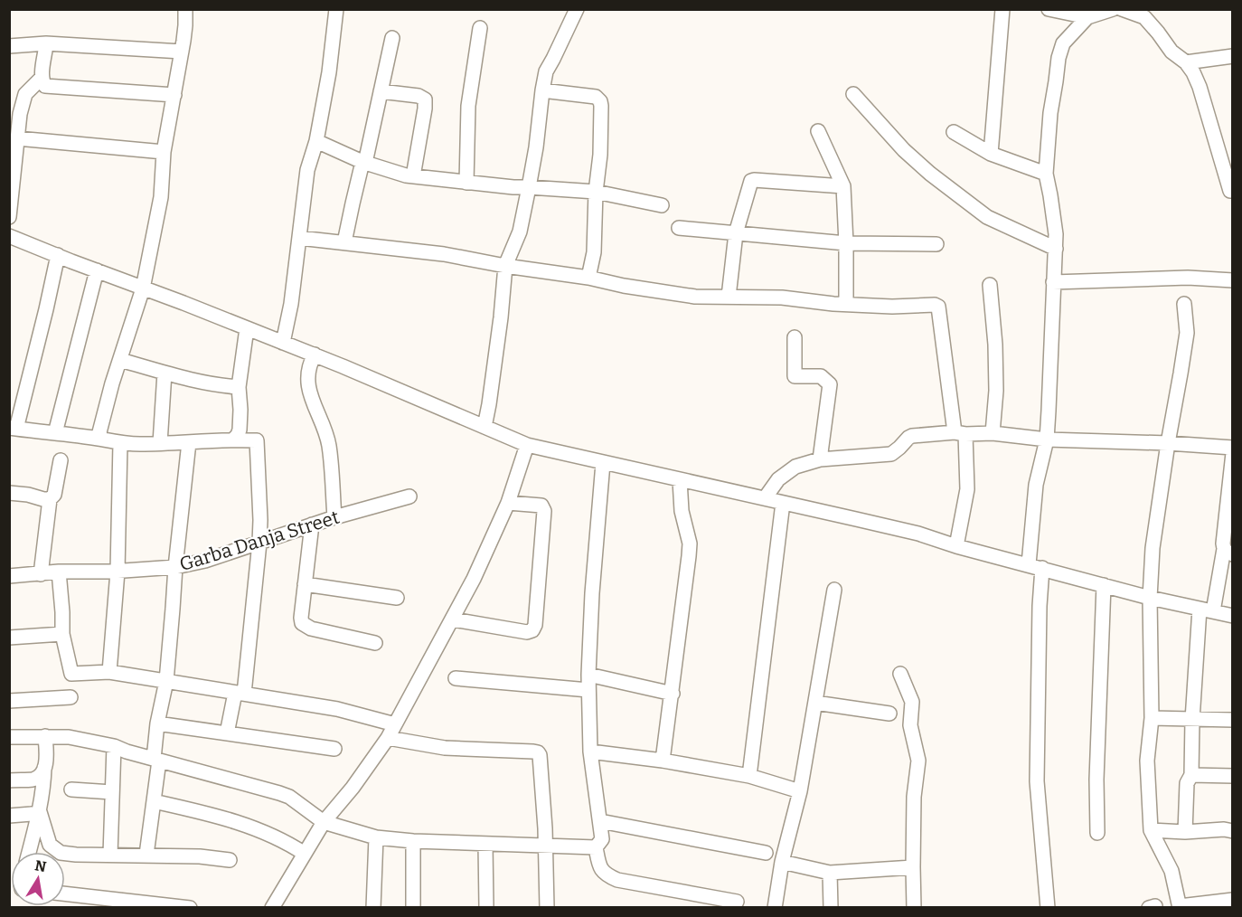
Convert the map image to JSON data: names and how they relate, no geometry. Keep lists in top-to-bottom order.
{
  "streets": {
    "street": ["Garba Danja Street"]
  },
  "north": "top"
}
